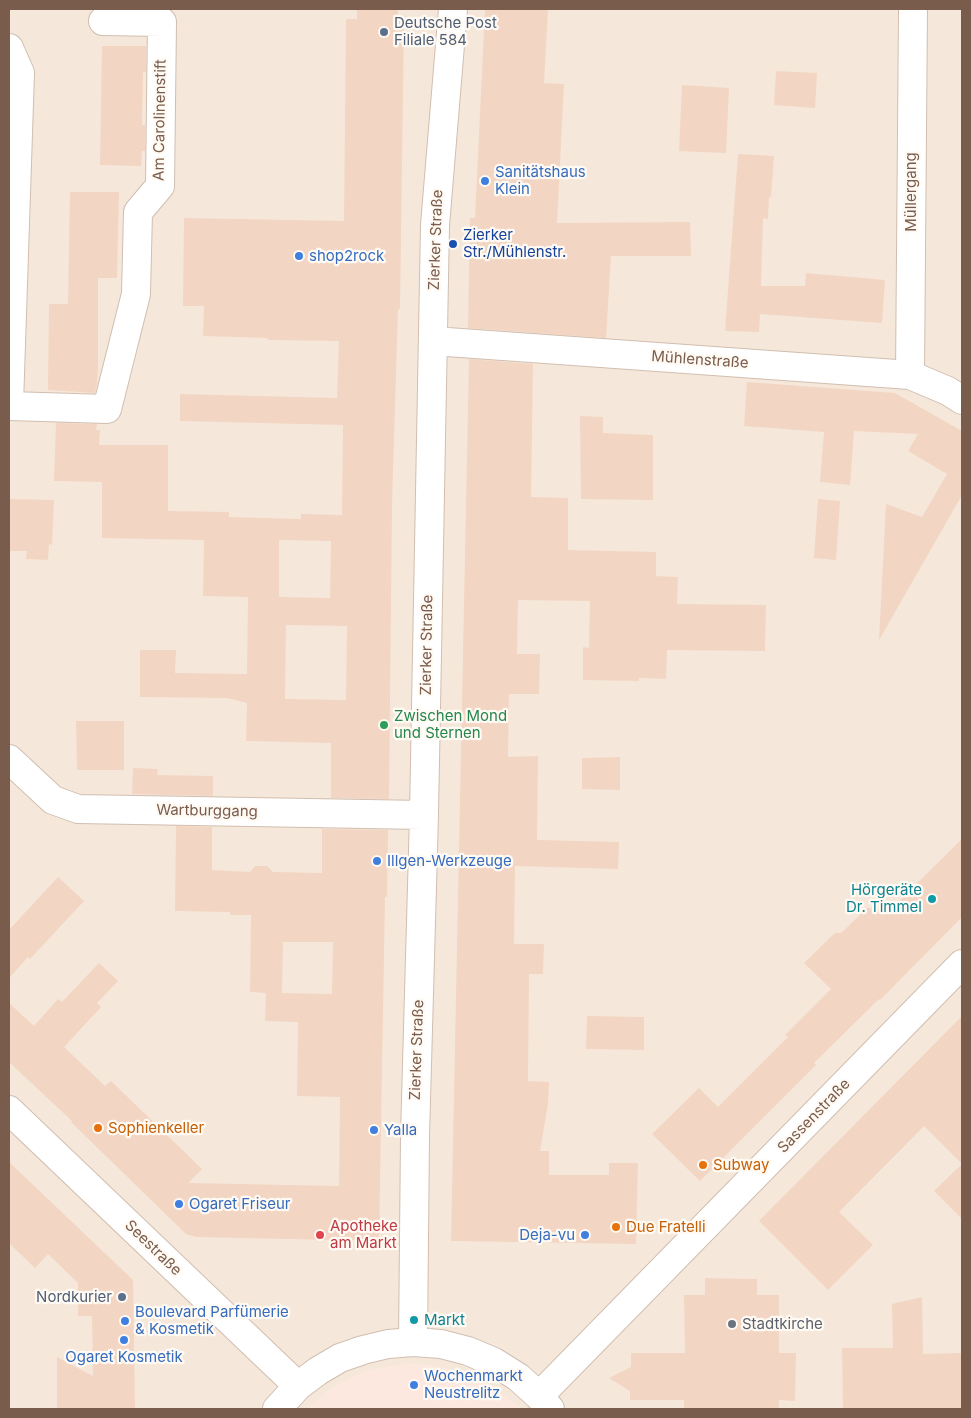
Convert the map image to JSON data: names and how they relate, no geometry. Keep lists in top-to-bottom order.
{
  "streets": {
    "street": [
      "Am Carolinenstift",
      "Müllergang",
      "Zierker Straße",
      "Mühlenstraße",
      "Wartburggang",
      "Sassenstraße",
      "Seestraße"
    ]
  },
  "crossings": [
    ["Müllergang", "Mühlenstraße"],
    ["Zierker Straße", "Mühlenstraße"],
    ["Zierker Straße", "Wartburggang"]
  ],
  "places": [
    "Deutsche Post Filiale 584",
    "Sanitätshaus Klein",
    "Zierker Str./Mühlenstr.",
    "shop2rock",
    "Zwischen Mond und Sternen",
    "Illgen-Werkzeuge",
    "Hörgeräte Dr. Timmel",
    "Sophienkeller",
    "Yalla",
    "Subway",
    "Ogaret Friseur",
    "Due Fratelli",
    "Apotheke am Markt",
    "Deja-vu",
    "Nordkurier",
    "Markt",
    "Boulevard Parfümerie & Kosmetik",
    "Stadtkirche",
    "Ogaret Kosmetik",
    "Wochenmarkt Neustrelitz"
  ]
}
